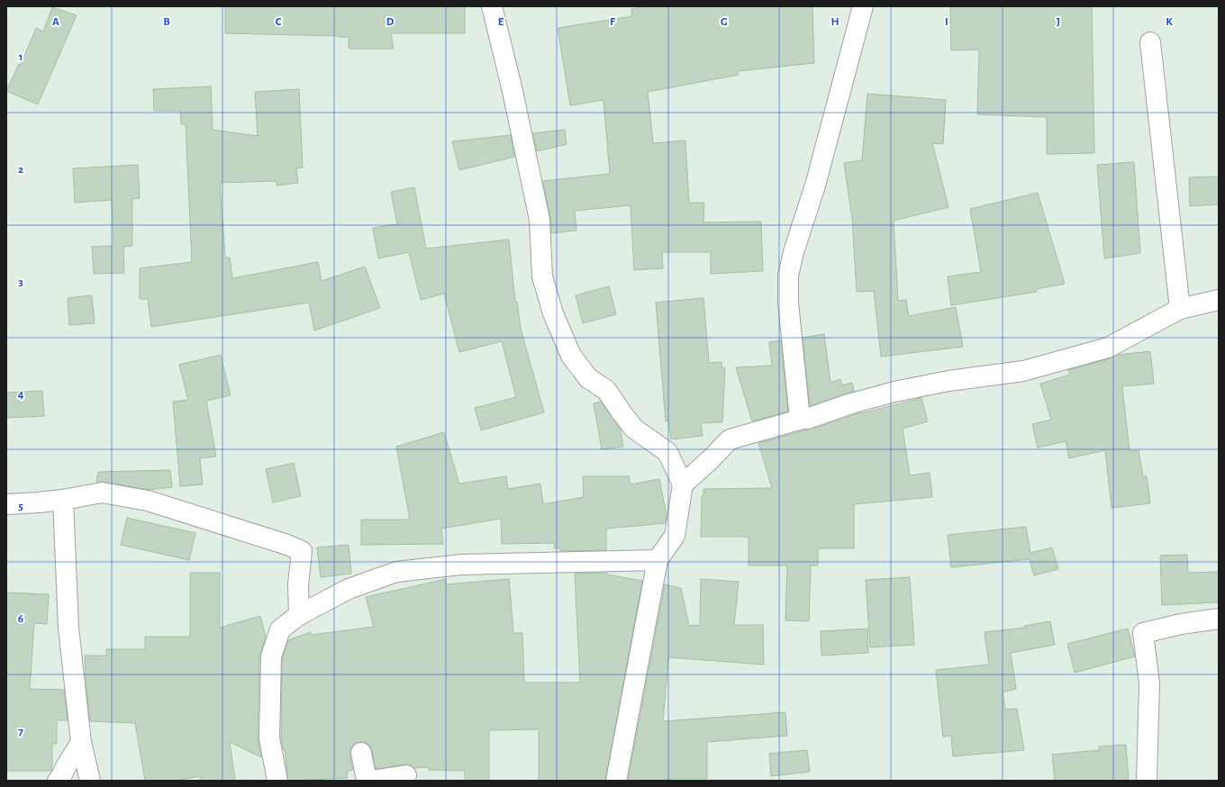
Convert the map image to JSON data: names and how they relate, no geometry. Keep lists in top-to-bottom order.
{
  "grid": {
    "columns": [
      "A",
      "B",
      "C",
      "D",
      "E",
      "F",
      "G",
      "H",
      "I",
      "J",
      "K"
    ],
    "rows": [
      "1",
      "2",
      "3",
      "4",
      "5",
      "6",
      "7"
    ]
  }
}
